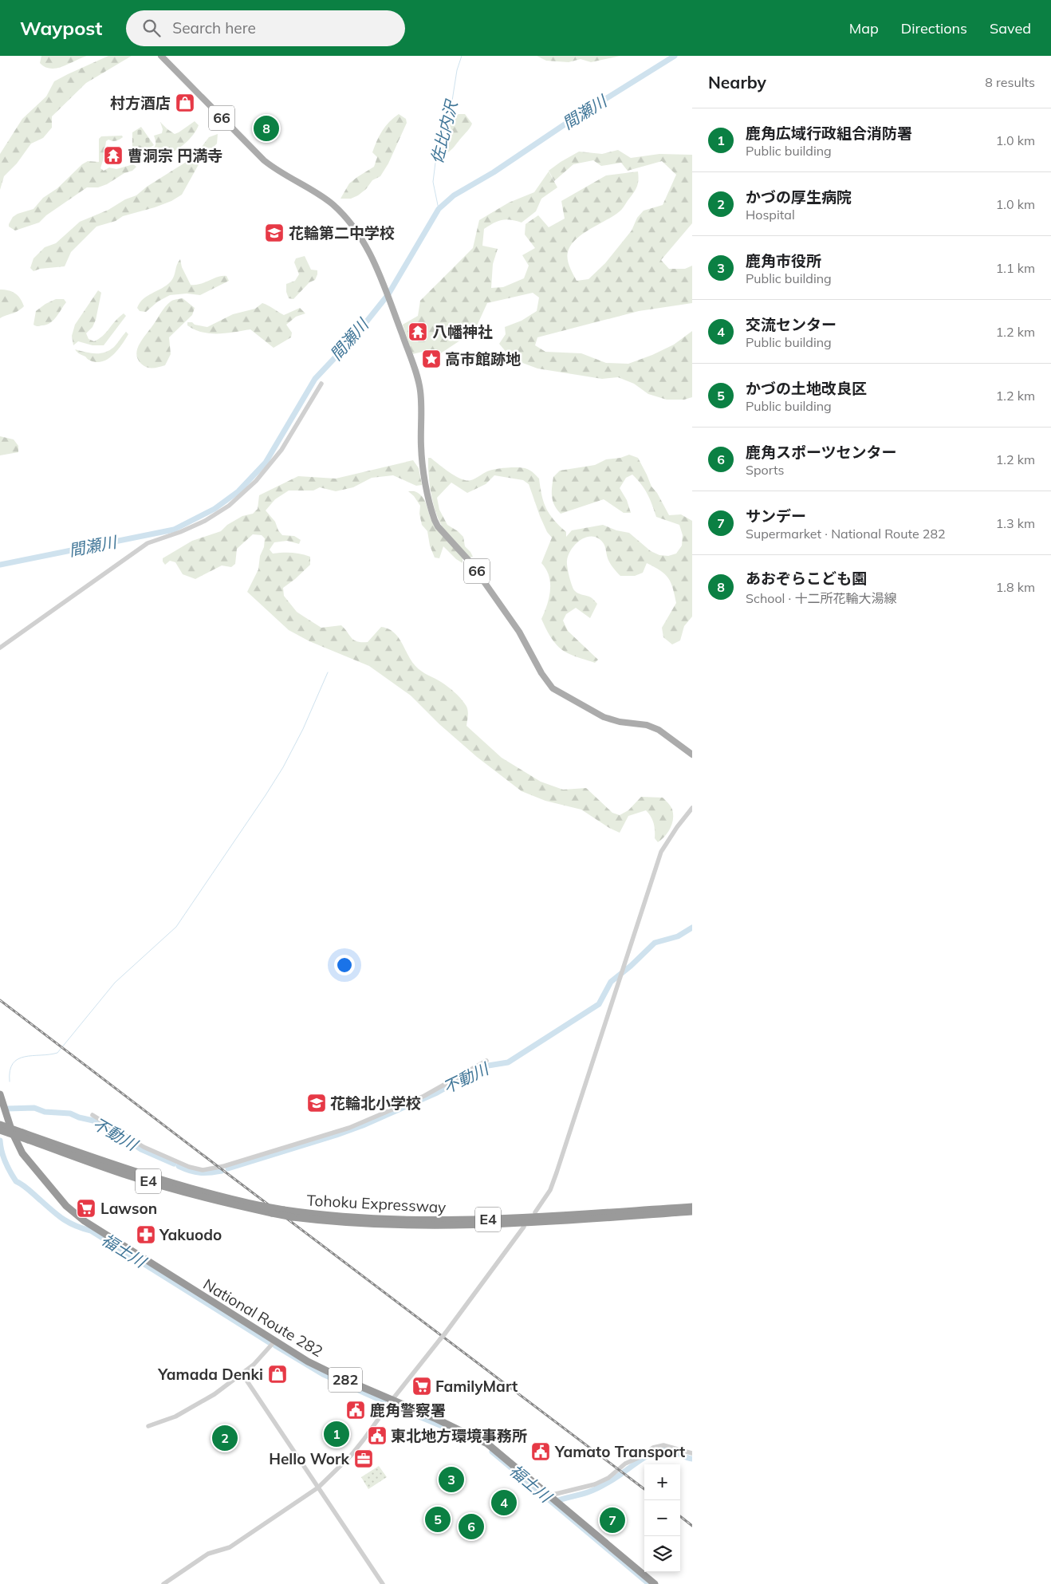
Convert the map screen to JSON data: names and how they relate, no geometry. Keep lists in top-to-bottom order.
{
  "streets": {
    "highway": [
      "E4",
      "Tohoku Expressway",
      "National Route 282",
      "282"
    ],
    "main road": ["66"]
  },
  "water": [
    "間瀬川",
    "佐比内沢",
    "不動川",
    "福士川"
  ],
  "places": {
    "shop": ["村方酒店", "Yamada Denki"],
    "temple": ["曹洞宗 円満寺", "八幡神社"],
    "school or university": ["花輪第二中学校", "花輪北小学校"],
    "place": ["高市館跡地"],
    "supermarket": ["Lawson", "FamilyMart"],
    "pharmacy": ["Yakuodo"],
    "public building": ["鹿角警察署", "東北地方環境事務所", "Yamato Transport"],
    "office": ["Hello Work"]
  },
  "page": {
    "header": "Waypost",
    "search": "Search here",
    "nav": ["Map", "Directions", "Saved"],
    "heading": ["Nearby", "8 results"],
    "list": [
      {
        "mark": "1",
        "name": "鹿角広域行政組合消防署",
        "note": "Public building",
        "value": "1.0 km"
      },
      {
        "mark": "2",
        "name": "かづの厚生病院",
        "note": "Hospital",
        "value": "1.0 km"
      },
      {
        "mark": "3",
        "name": "鹿角市役所",
        "note": "Public building",
        "value": "1.1 km"
      },
      {
        "mark": "4",
        "name": "交流センター",
        "note": "Public building",
        "value": "1.2 km"
      },
      {
        "mark": "5",
        "name": "かづの土地改良区",
        "note": "Public building",
        "value": "1.2 km"
      },
      {
        "mark": "6",
        "name": "鹿角スポーツセンター",
        "note": "Sports",
        "value": "1.2 km"
      },
      {
        "mark": "7",
        "name": "サンデー",
        "note": "Supermarket · National Route 282",
        "value": "1.3 km"
      },
      {
        "mark": "8",
        "name": "あおぞらこども園",
        "note": "School · 十二所花輪大湯線",
        "value": "1.8 km"
      }
    ],
    "pins": [
      "8",
      "1",
      "2",
      "3",
      "4",
      "5",
      "7",
      "6"
    ],
    "map_buttons": ["+", "−"]
  }
}
